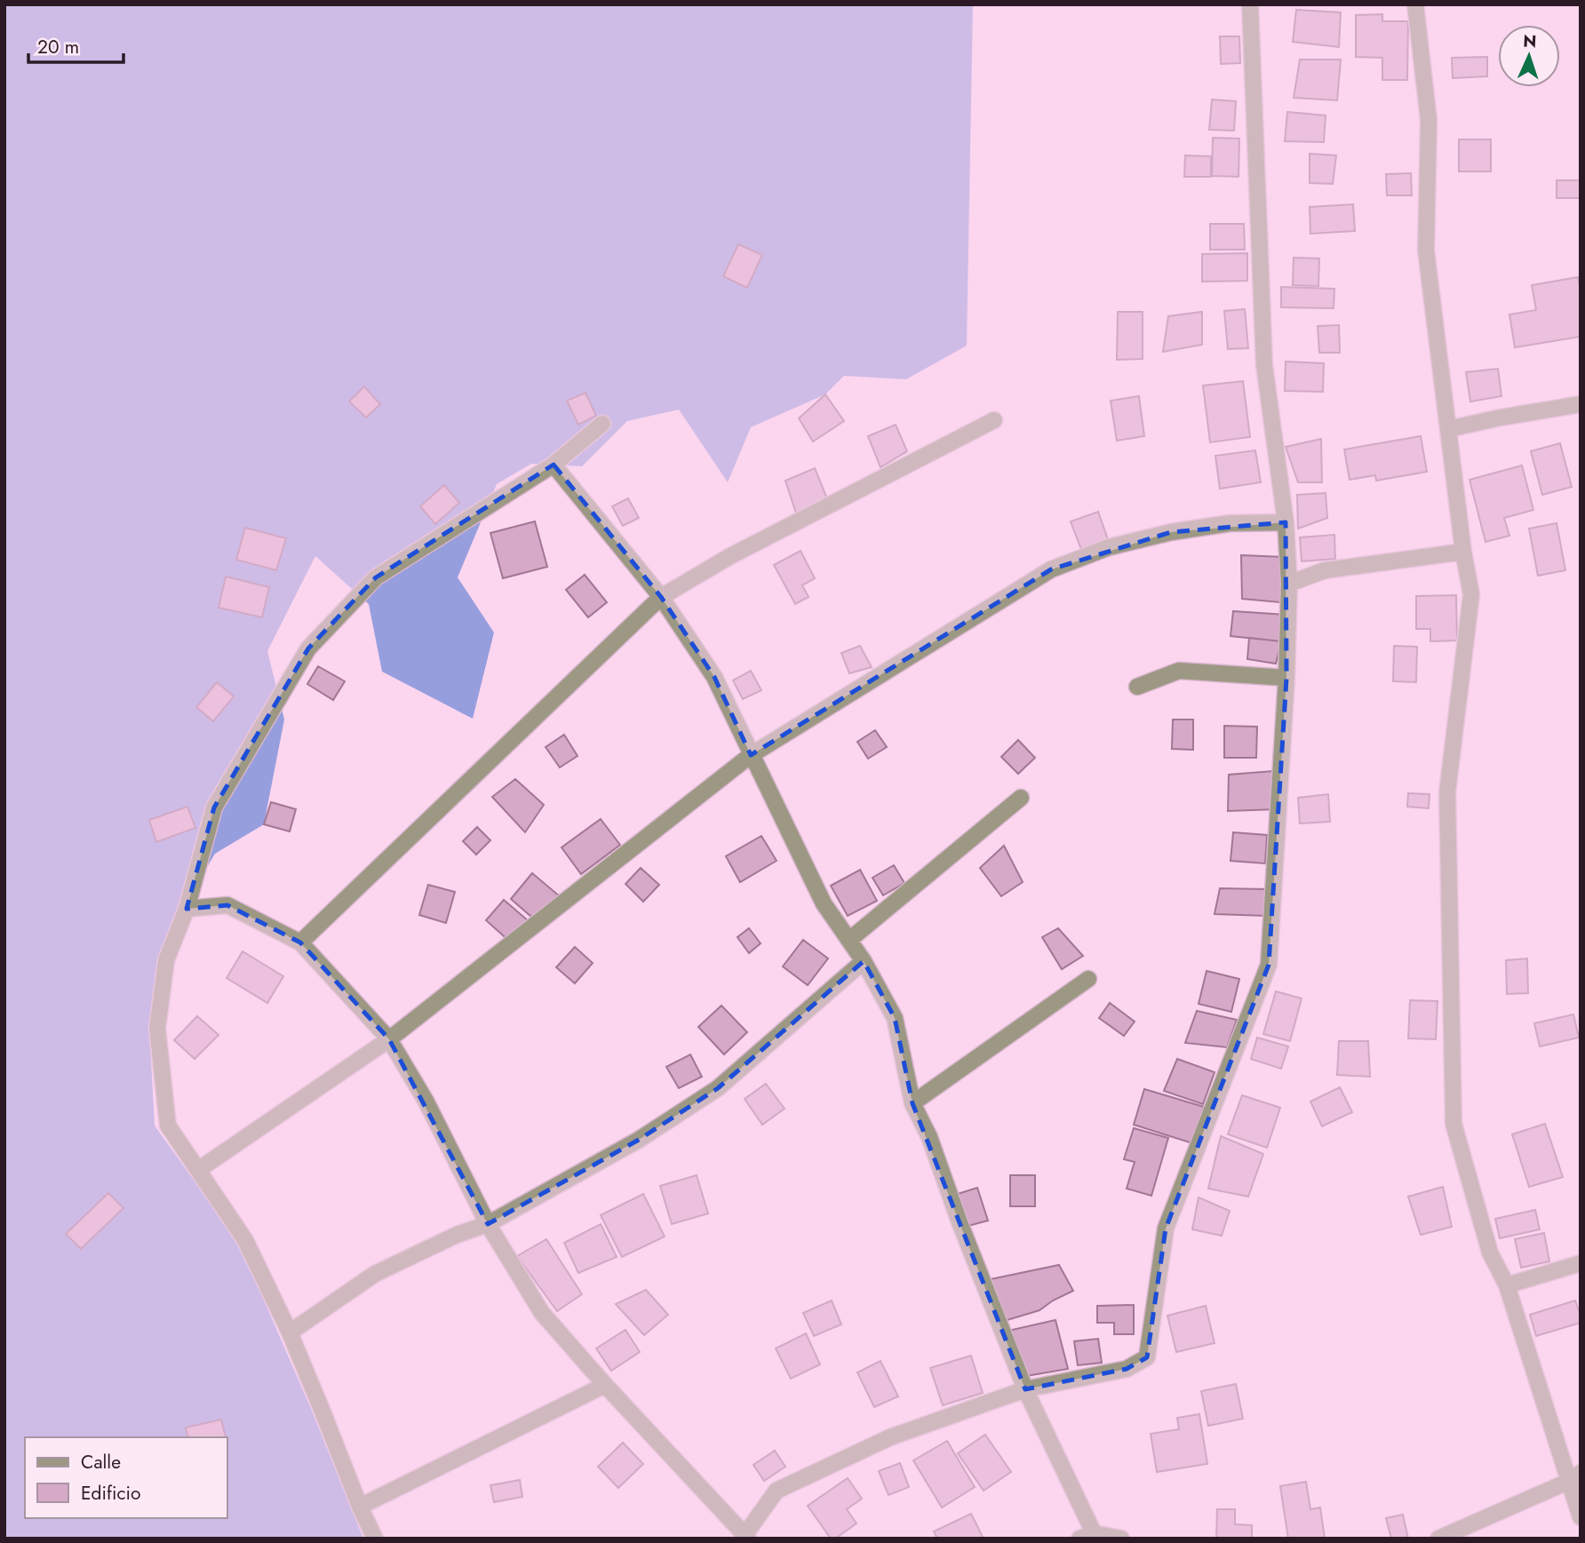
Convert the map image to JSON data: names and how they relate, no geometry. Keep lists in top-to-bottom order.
{
  "legend": ["Calle", "Edificio"],
  "scale_bar": "20 m",
  "north": "top"
}
